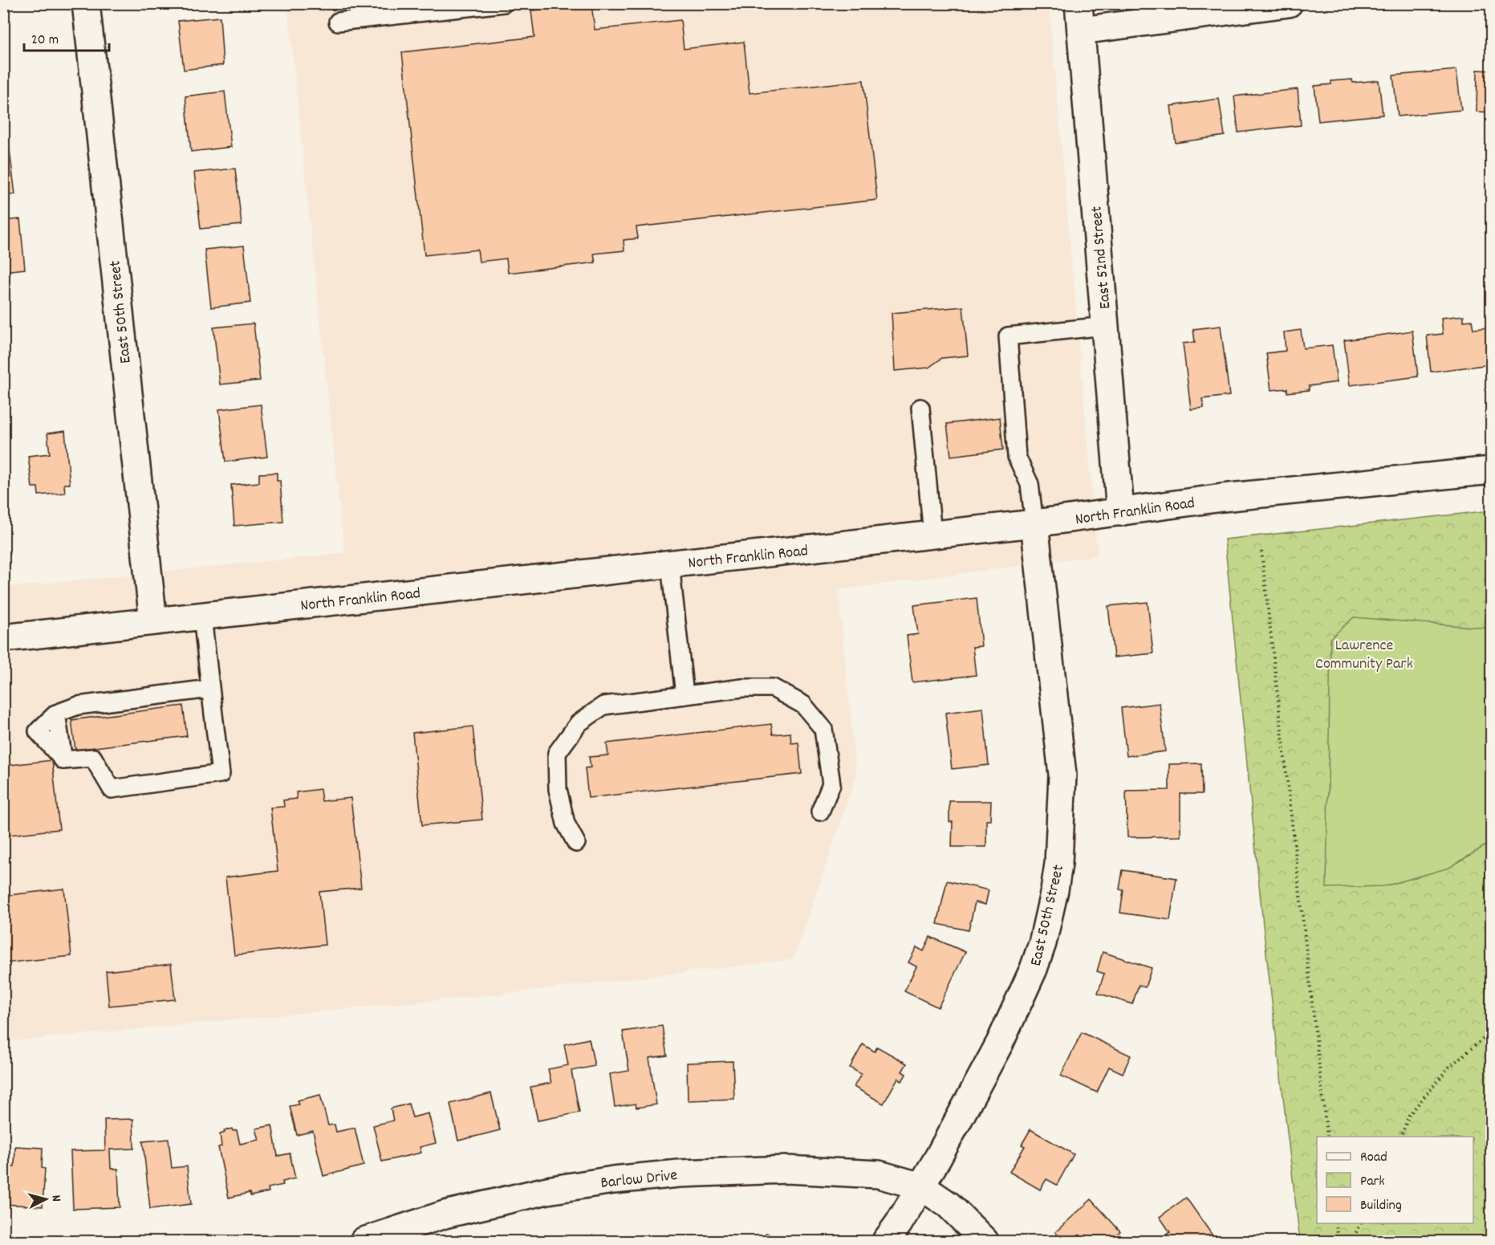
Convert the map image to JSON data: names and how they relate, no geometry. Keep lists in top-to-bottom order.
{
  "streets": {
    "street": [
      "East 52nd Street",
      "East 50th Street",
      "North Franklin Road",
      "Barlow Drive"
    ]
  },
  "crossings": [
    ["East 52nd Street", "North Franklin Road"],
    ["East 50th Street", "North Franklin Road"],
    ["East 50th Street", "Barlow Drive"]
  ],
  "parks": ["Lawrence Community Park"],
  "legend": ["Road", "Park", "Building"],
  "scale_bar": "20 m",
  "north": "right"
}
